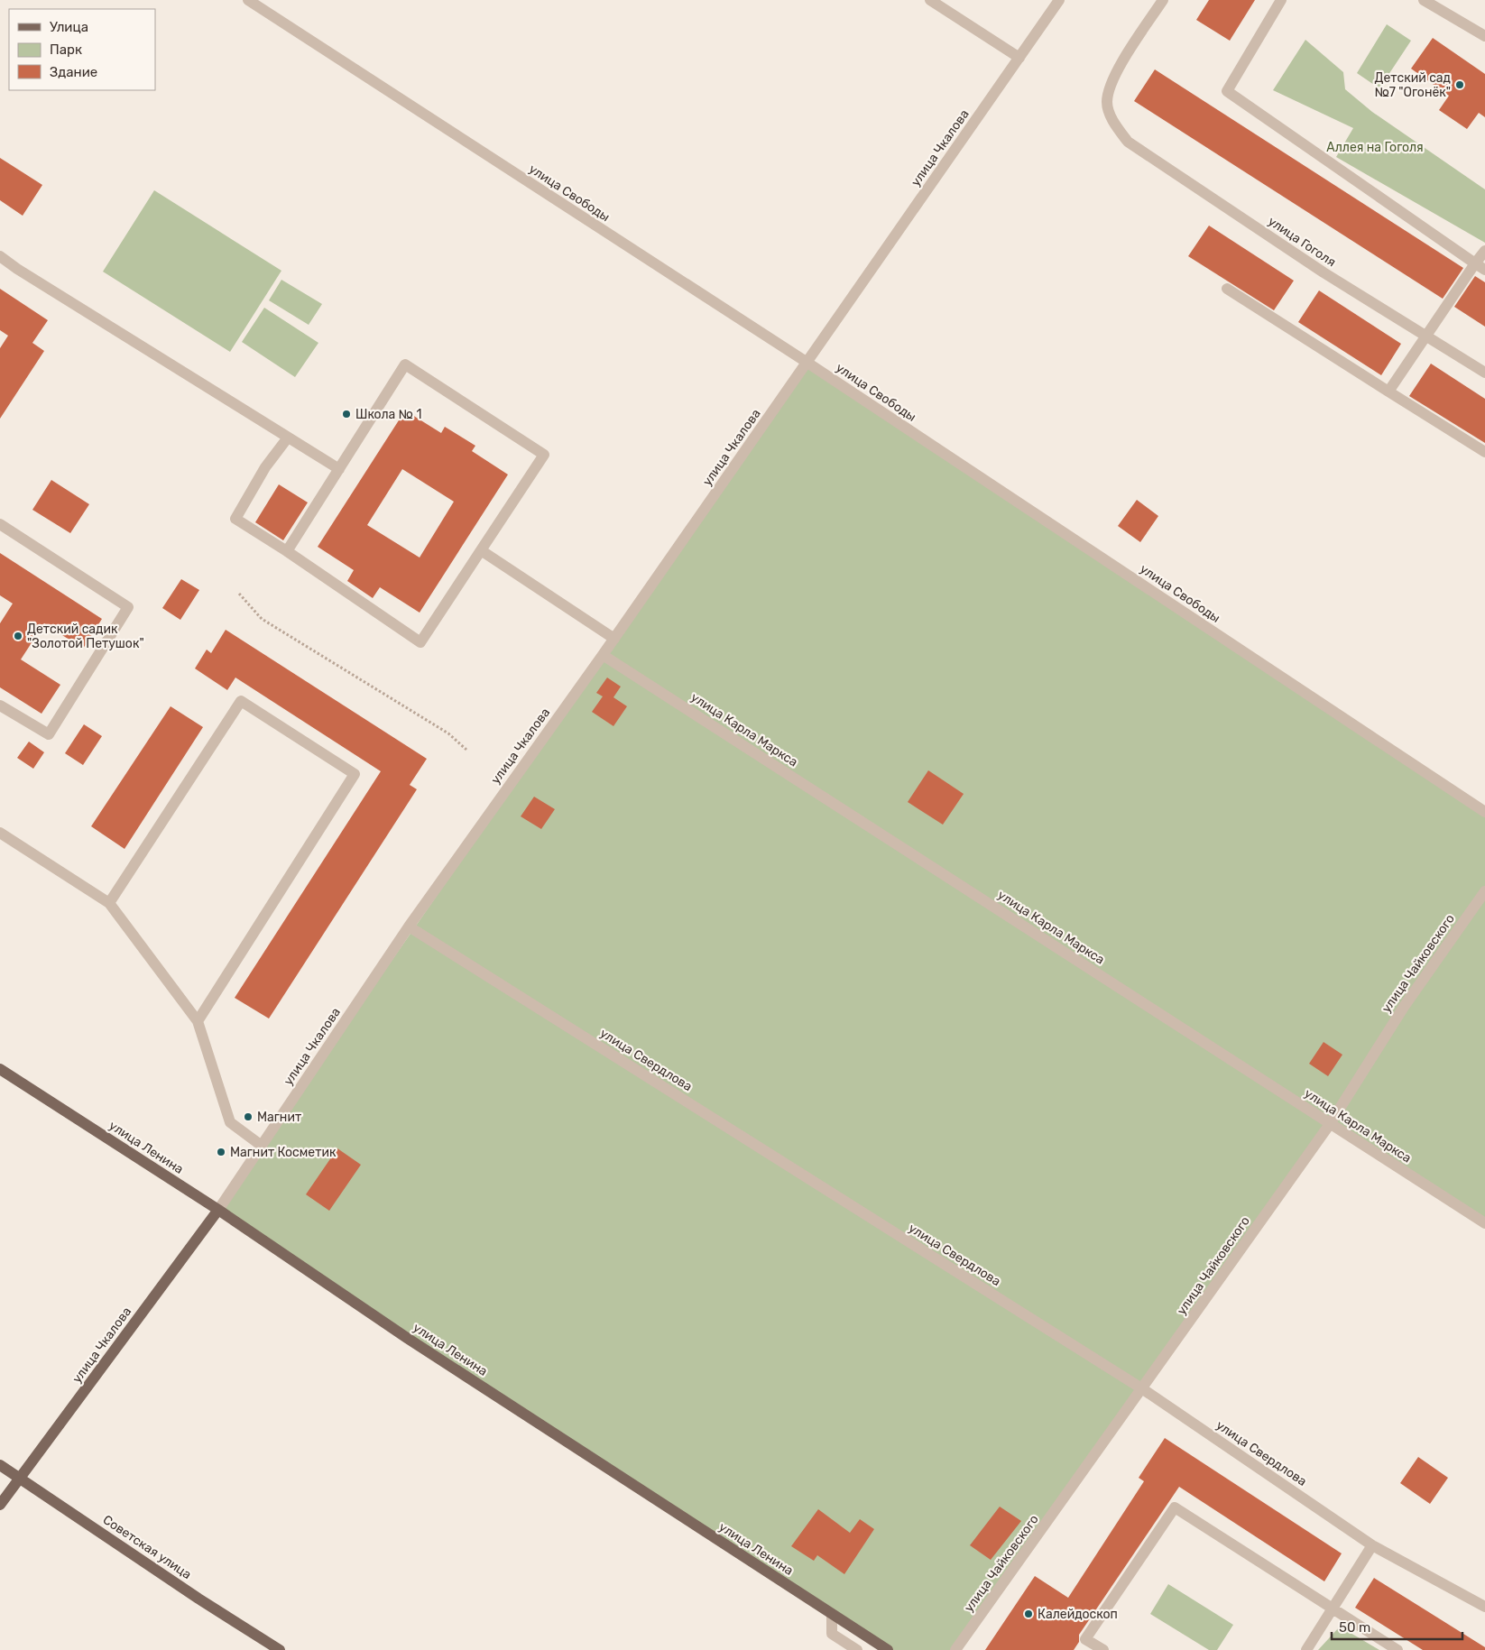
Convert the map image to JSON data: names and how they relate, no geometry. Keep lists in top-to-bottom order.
{
  "streets": {
    "main road": ["улица Чкалова", "улица Ленина", "Советская улица"],
    "street": [
      "улица Свободы",
      "улица Гоголя",
      "улица Карла Маркса",
      "улица Чайковского",
      "улица Свердлова"
    ]
  },
  "crossings": [
    ["улица Чкалова", "улица Свободы"],
    ["улица Чкалова", "улица Карла Маркса"],
    ["улица Чкалова", "улица Свердлова"],
    ["улица Чкалова", "улица Ленина"],
    ["улица Чкалова", "Советская улица"],
    ["улица Карла Маркса", "улица Чайковского"],
    ["улица Чайковского", "улица Свердлова"]
  ],
  "parks": ["Аллея на Гоголя"],
  "places": [
    "Детский сад №7 \"Огонёк\"",
    "Школа № 1",
    "Детский садик \"Золотой Петушок\"",
    "Магнит",
    "Магнит Косметик",
    "Калейдоскоп"
  ],
  "legend": ["Улица", "Парк", "Здание"],
  "scale_bar": "50 m"
}
